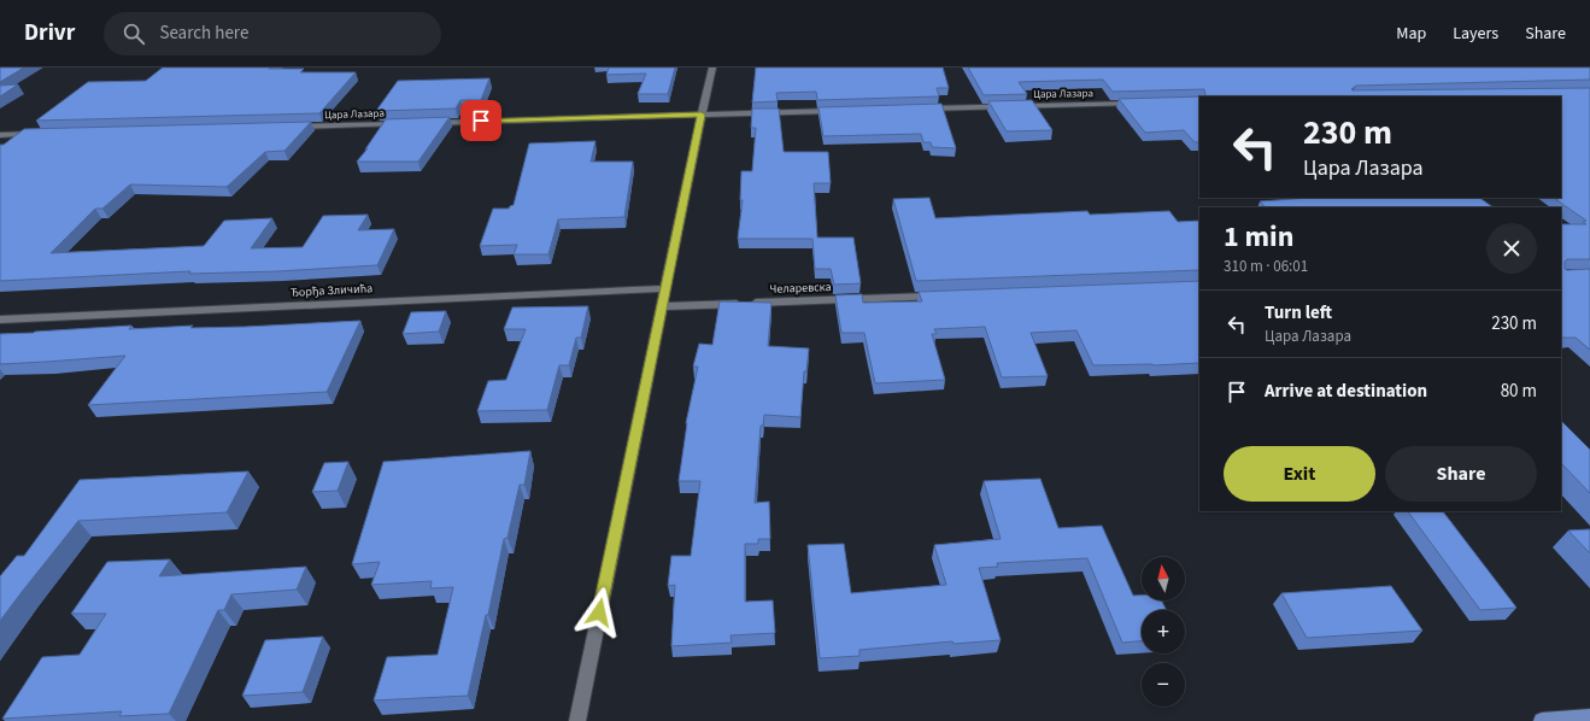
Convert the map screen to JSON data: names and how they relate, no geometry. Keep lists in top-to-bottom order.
{
  "streets": {
    "street": ["Цара Лазара", "Челаревска", "Ђорђа Зличића"]
  },
  "north": "top",
  "page": {
    "header": "Drivr",
    "search": "Search here",
    "nav": ["Map", "Layers", "Share"],
    "turn": ["230 m", "Цара Лазара"],
    "heading": ["1 min", "310 m · 06:01"],
    "list": [
      {
        "name": "Turn left",
        "note": "Цара Лазара",
        "value": "230 m"
      },
      {
        "name": "Arrive at destination",
        "value": "80 m"
      }
    ],
    "buttons": ["Exit", "Share"],
    "map_buttons": ["+", "−"]
  }
}
